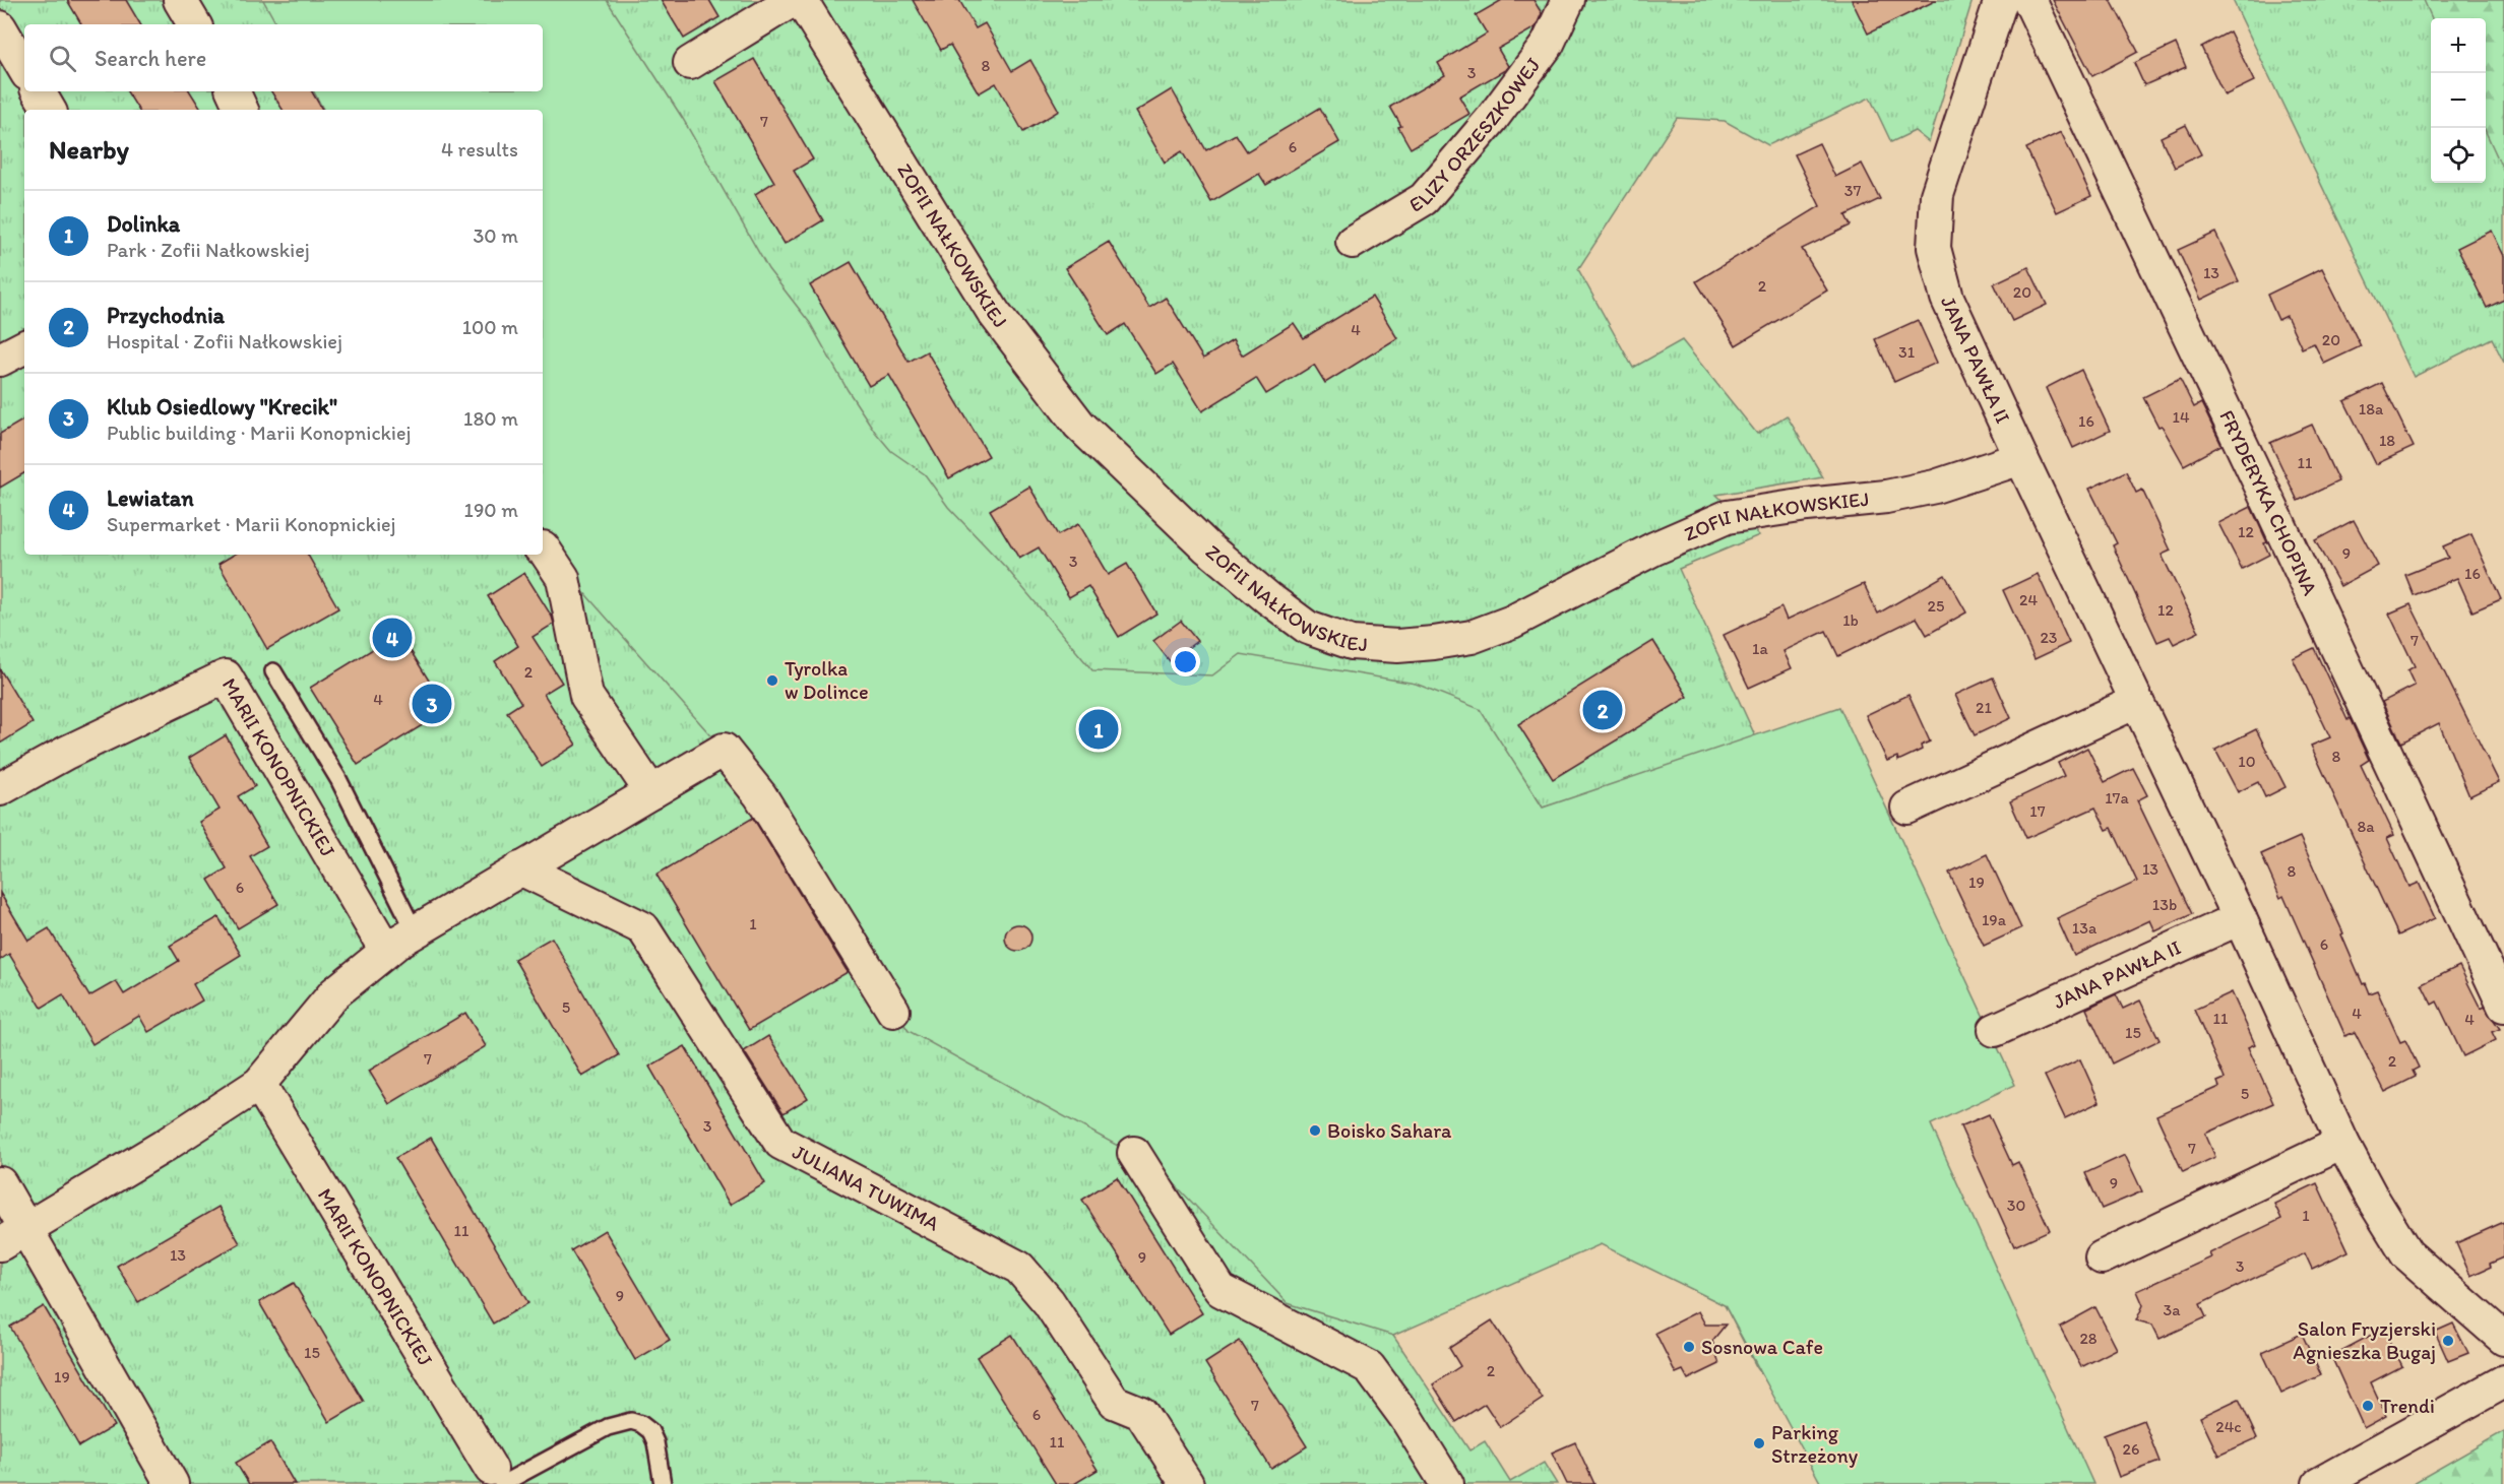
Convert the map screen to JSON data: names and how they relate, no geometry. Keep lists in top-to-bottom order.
{
  "streets": {
    "street": [
      "ELIZY ORZESZKOWEJ",
      "ZOFII NAŁKOWSKIEJ",
      "JANA PAWŁA II",
      "FRYDERYKA CHOPINA",
      "MARII KONOPNICKIEJ",
      "JULIANA TUWIMA"
    ]
  },
  "crossings": [
    ["ZOFII NAŁKOWSKIEJ", "JANA PAWŁA II"]
  ],
  "places": [
    "Tyrolka w Dolince",
    "Boisko Sahara",
    "Salon Fryzjerski Agnieszka Bugaj",
    "Sosnowa Cafe",
    "Trendi",
    "Parking Strzeżony"
  ],
  "house_numbers": [
    "8",
    "3",
    "7",
    "6",
    "37",
    "13",
    "2",
    "20",
    "4",
    "20",
    "31",
    "18a",
    "14",
    "16",
    "18",
    "11",
    "12",
    "9",
    "3",
    "16",
    "24",
    "25",
    "12",
    "1b",
    "23",
    "7",
    "1a",
    "2",
    "4",
    "21",
    "8",
    "10",
    "17a",
    "17",
    "8a",
    "13",
    "8",
    "19",
    "6",
    "13b",
    "19a",
    "1",
    "13a",
    "6",
    "5",
    "4",
    "11",
    "4",
    "15",
    "7",
    "2",
    "5",
    "3",
    "7",
    "9",
    "30",
    "1",
    "11",
    "13",
    "9",
    "3",
    "9",
    "3a",
    "28",
    "15",
    "2",
    "19",
    "7",
    "6",
    "24c",
    "11",
    "26"
  ],
  "page": {
    "map_buttons": ["+", "−"],
    "search": "Search here",
    "heading": ["Nearby", "4 results"],
    "list": [
      {
        "mark": "1",
        "name": "Dolinka",
        "note": "Park · Zofii Nałkowskiej",
        "value": "30 m"
      },
      {
        "mark": "2",
        "name": "Przychodnia",
        "note": "Hospital · Zofii Nałkowskiej",
        "value": "100 m"
      },
      {
        "mark": "3",
        "name": "Klub Osiedlowy \"Krecik\"",
        "note": "Public building · Marii Konopnickiej",
        "value": "180 m"
      },
      {
        "mark": "4",
        "name": "Lewiatan",
        "note": "Supermarket · Marii Konopnickiej",
        "value": "190 m"
      }
    ],
    "pins": [
      "4",
      "3",
      "2",
      "1"
    ]
  }
}
